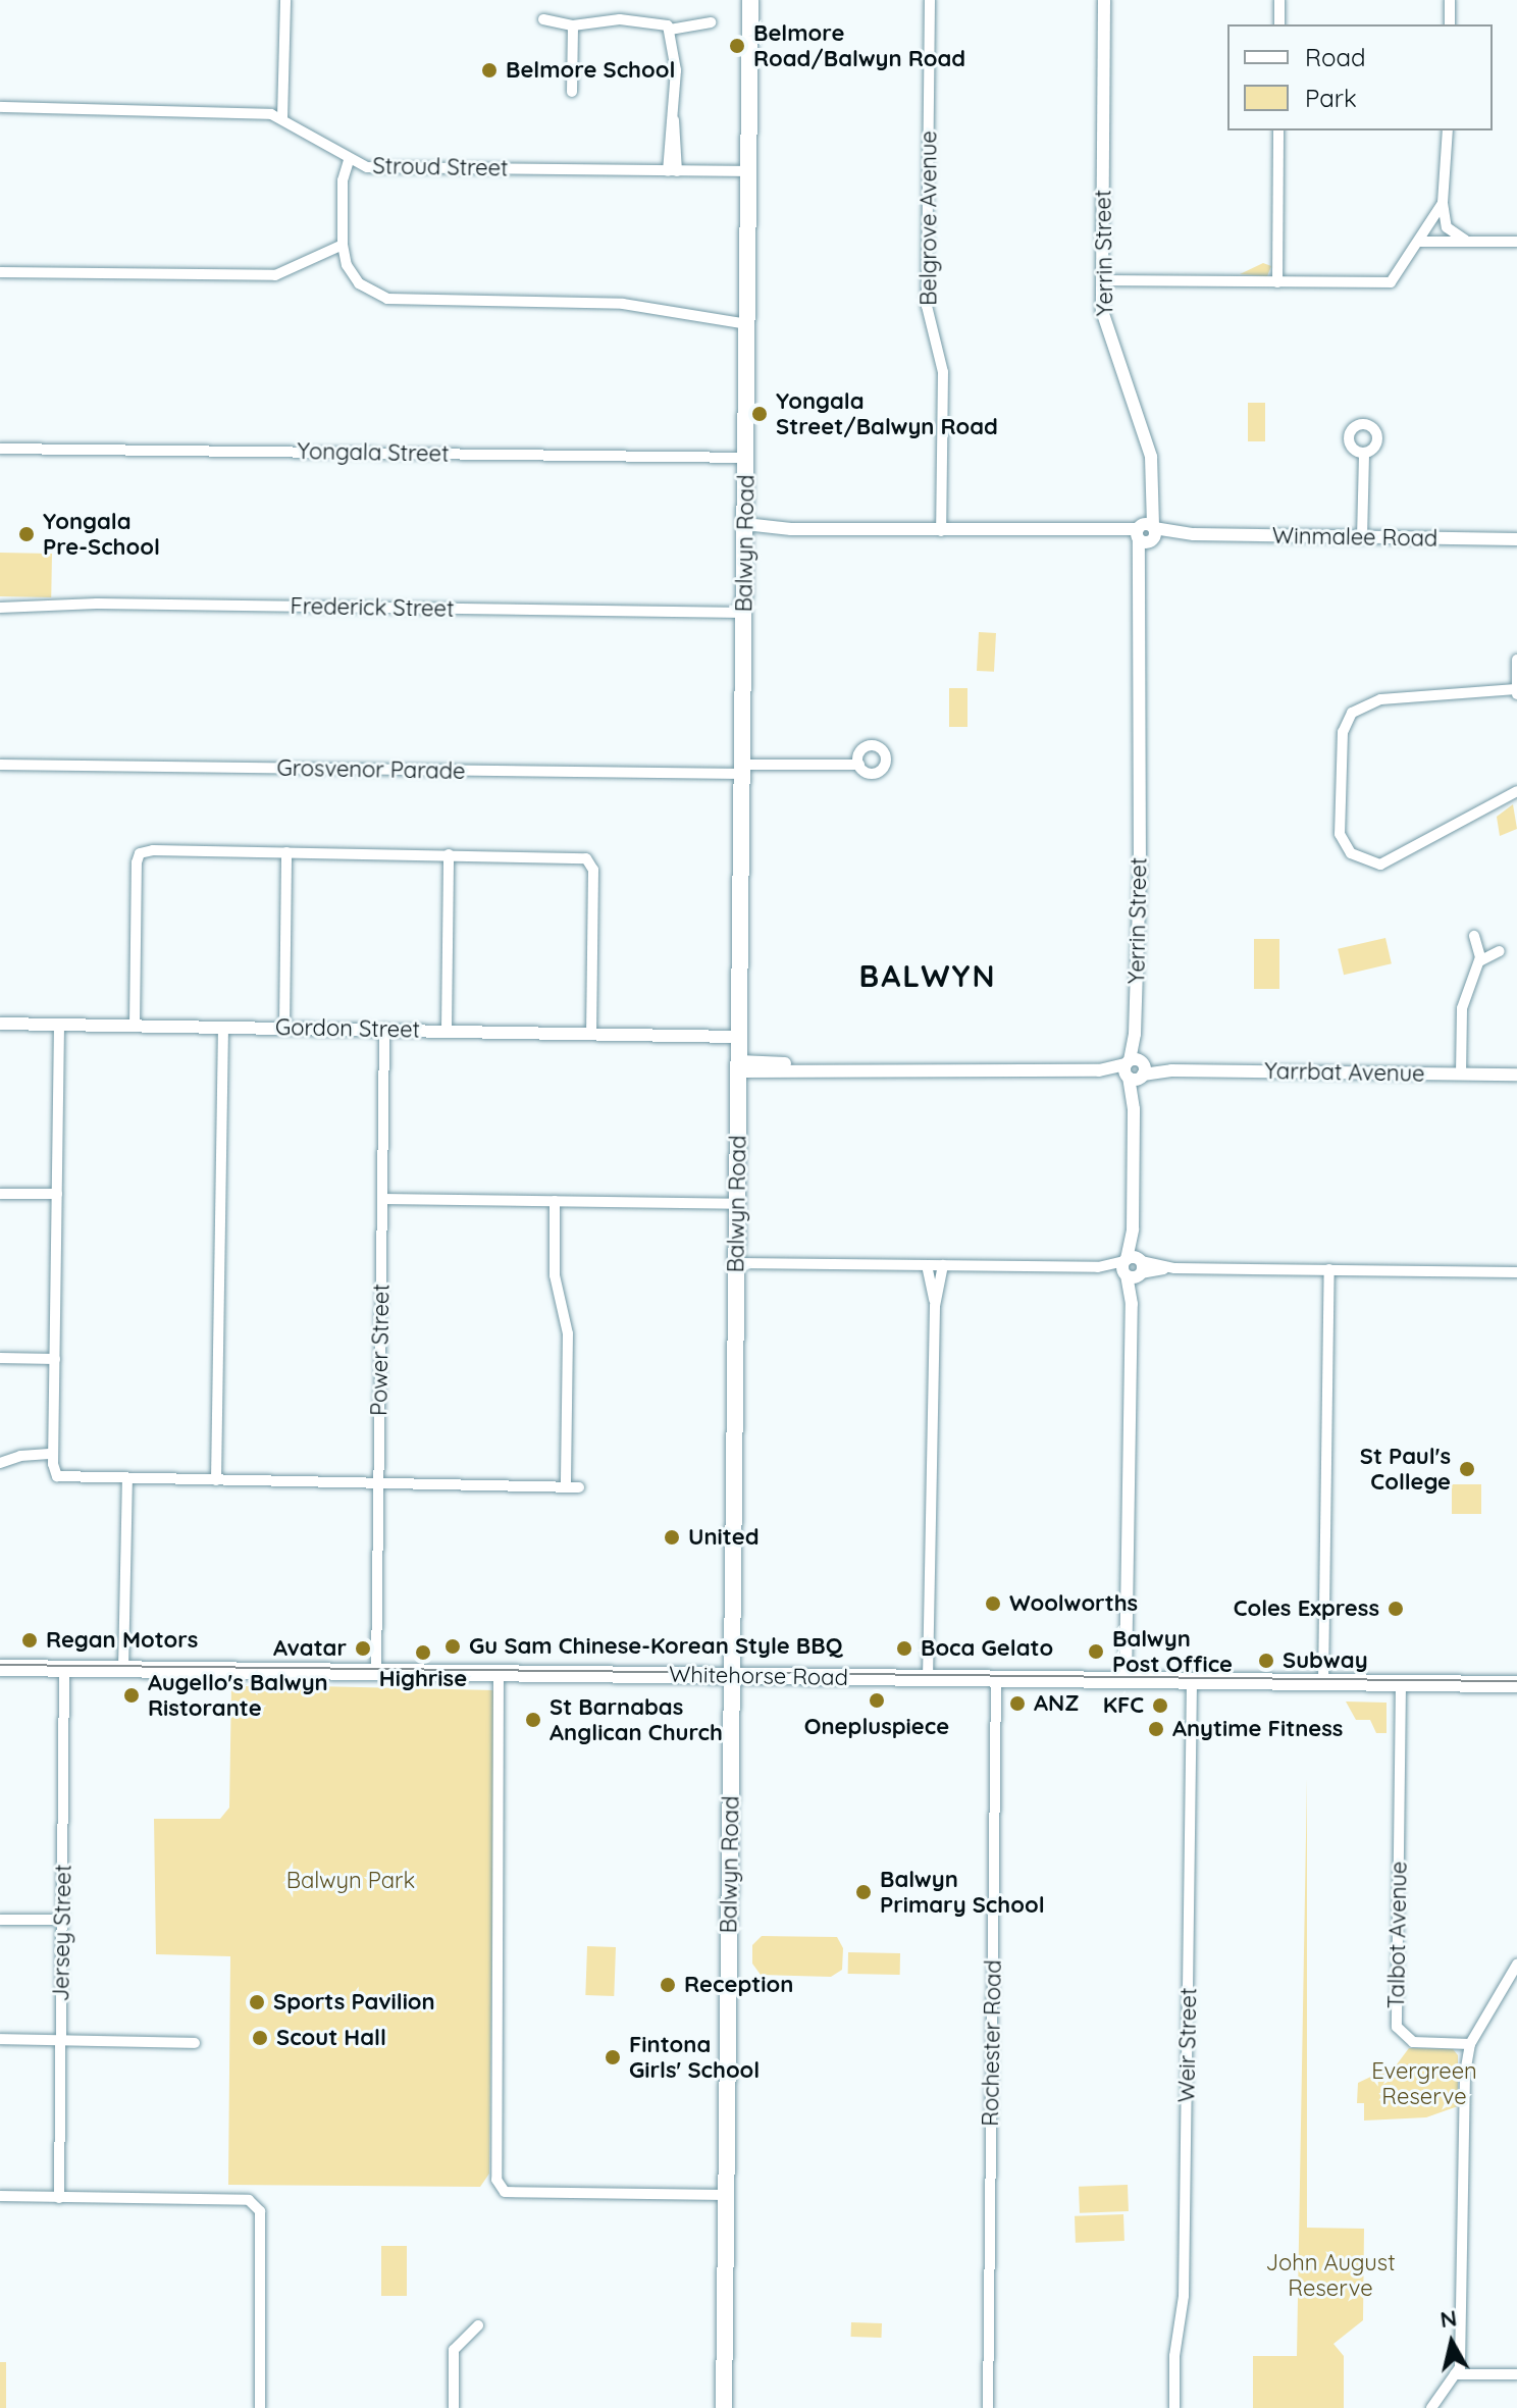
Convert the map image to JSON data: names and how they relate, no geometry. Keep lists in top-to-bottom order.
{
  "streets": {
    "main road": ["Balwyn Road", "Whitehorse Road"],
    "street": [
      "Stroud Street",
      "Belgrove Avenue",
      "Yerrin Street",
      "Yongala Street",
      "Winmalee Road",
      "Frederick Street",
      "Grosvenor Parade",
      "Gordon Street",
      "Yarrbat Avenue",
      "Power Street",
      "Jersey Street",
      "Talbot Avenue",
      "Rochester Road",
      "Weir Street"
    ]
  },
  "crossings": [
    ["Stroud Street", "Balwyn Road"],
    ["Belgrove Avenue", "Winmalee Road"],
    ["Yerrin Street", "Winmalee Road"],
    ["Yerrin Street", "Yarrbat Avenue"],
    ["Yerrin Street", "Whitehorse Road"],
    ["Yongala Street", "Balwyn Road"],
    ["Winmalee Road", "Balwyn Road"],
    ["Balwyn Road", "Frederick Street"],
    ["Balwyn Road", "Grosvenor Parade"],
    ["Balwyn Road", "Gordon Street"],
    ["Balwyn Road", "Yarrbat Avenue"],
    ["Balwyn Road", "Whitehorse Road"],
    ["Gordon Street", "Power Street"],
    ["Power Street", "Whitehorse Road"],
    ["Whitehorse Road", "Jersey Street"],
    ["Whitehorse Road", "Talbot Avenue"],
    ["Whitehorse Road", "Rochester Road"],
    ["Whitehorse Road", "Weir Street"]
  ],
  "districts": ["BALWYN"],
  "parks": ["Balwyn Park", "Evergreen Reserve", "John August Reserve"],
  "places": [
    "Belmore Road/Balwyn Road",
    "Belmore School",
    "Yongala Street/Balwyn Road",
    "Yongala Pre-School",
    "St Paul's College",
    "United",
    "Woolworths",
    "Coles Express",
    "Regan Motors",
    "Gu Sam Chinese-Korean Style BBQ",
    "Avatar",
    "Boca Gelato",
    "Balwyn Post Office",
    "Highrise",
    "Subway",
    "Augello's Balwyn Ristorante",
    "Onepluspiece",
    "ANZ",
    "KFC",
    "St Barnabas Anglican Church",
    "Anytime Fitness",
    "Balwyn Primary School",
    "Reception",
    "Sports Pavilion",
    "Scout Hall",
    "Fintona Girls' School"
  ],
  "legend": ["Road", "Park"],
  "north": "top"
}
